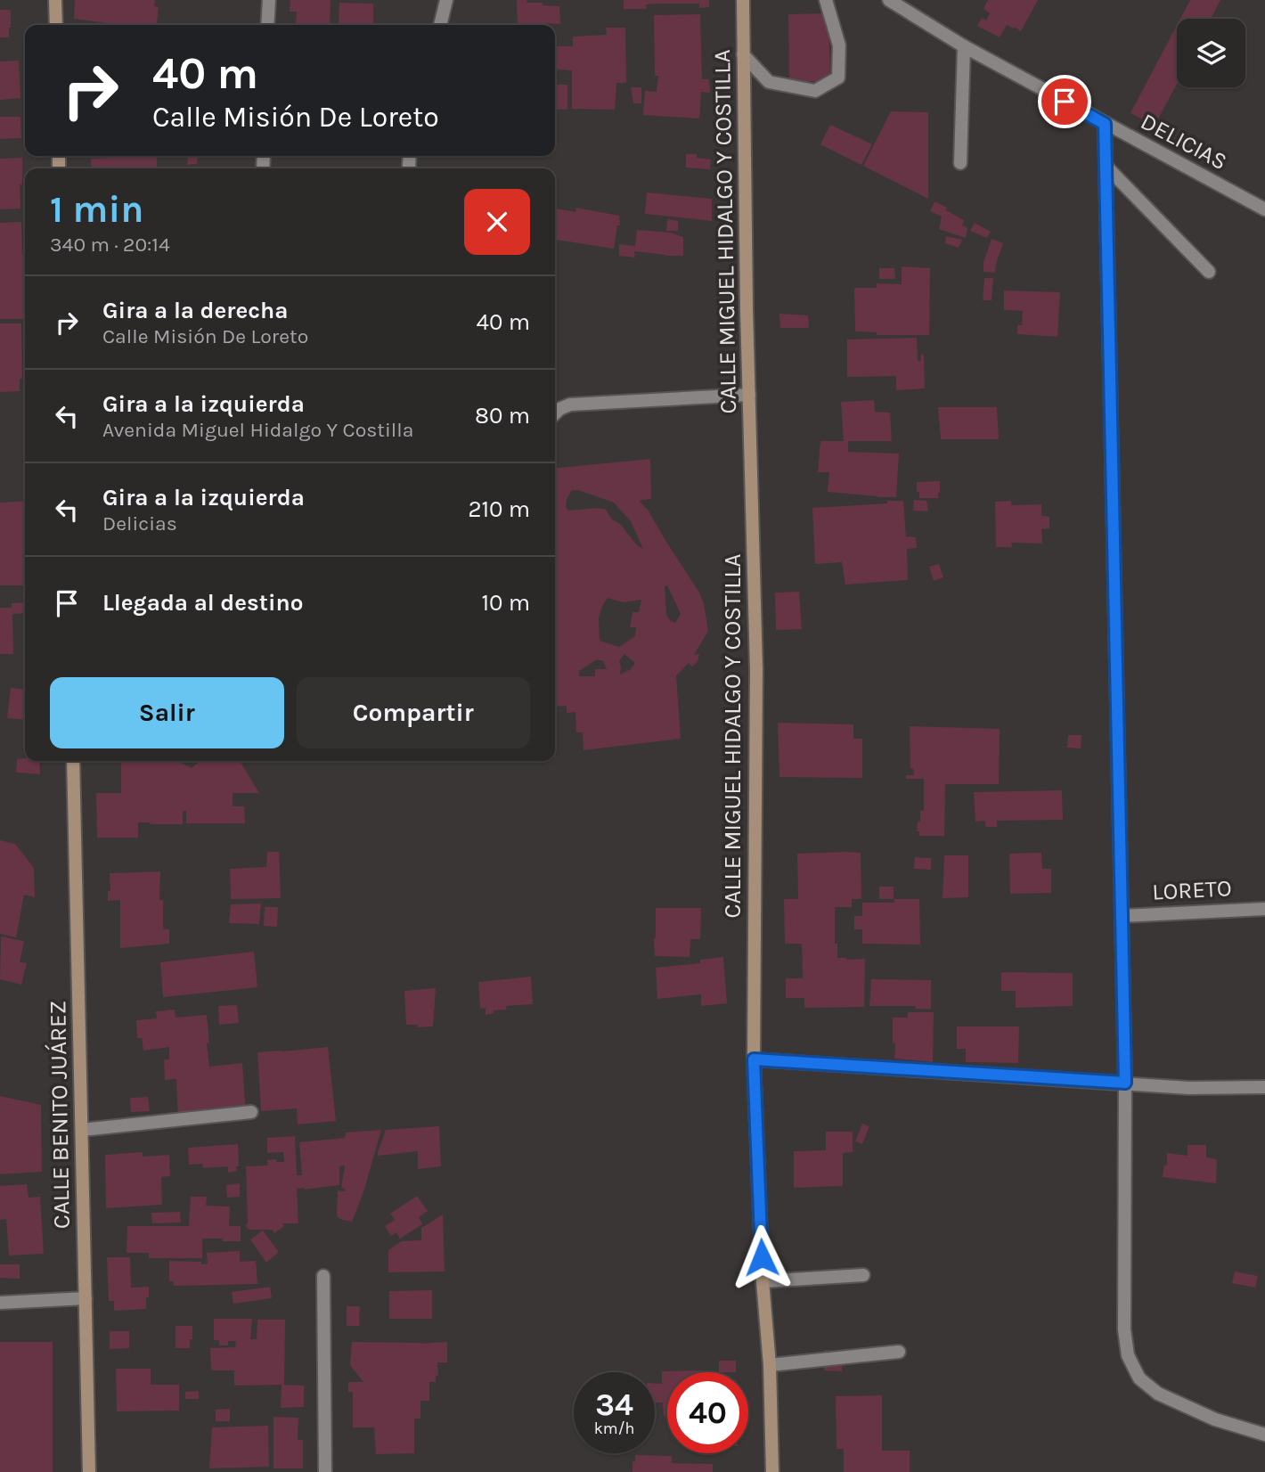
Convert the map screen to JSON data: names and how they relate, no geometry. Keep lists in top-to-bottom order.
{
  "streets": {
    "street": [
      "DELICIAS",
      "CALLE MIGUEL HIDALGO Y COSTILLA",
      "LORETO",
      "CALLE BENITO JUÁREZ"
    ]
  },
  "page": {
    "turn": ["40 m", "Calle Misión De Loreto"],
    "heading": ["1 min", "340 m · 20:14"],
    "list": [
      {
        "name": "Gira a la derecha",
        "note": "Calle Misión De Loreto",
        "value": "40 m"
      },
      {
        "name": "Gira a la izquierda",
        "note": "Avenida Miguel Hidalgo Y Costilla",
        "value": "80 m"
      },
      {
        "name": "Gira a la izquierda",
        "note": "Delicias",
        "value": "210 m"
      },
      {
        "name": "Llegada al destino",
        "value": "10 m"
      }
    ],
    "buttons": ["Salir", "Compartir"],
    "speed": "34 km/h",
    "limit": "40"
  }
}
